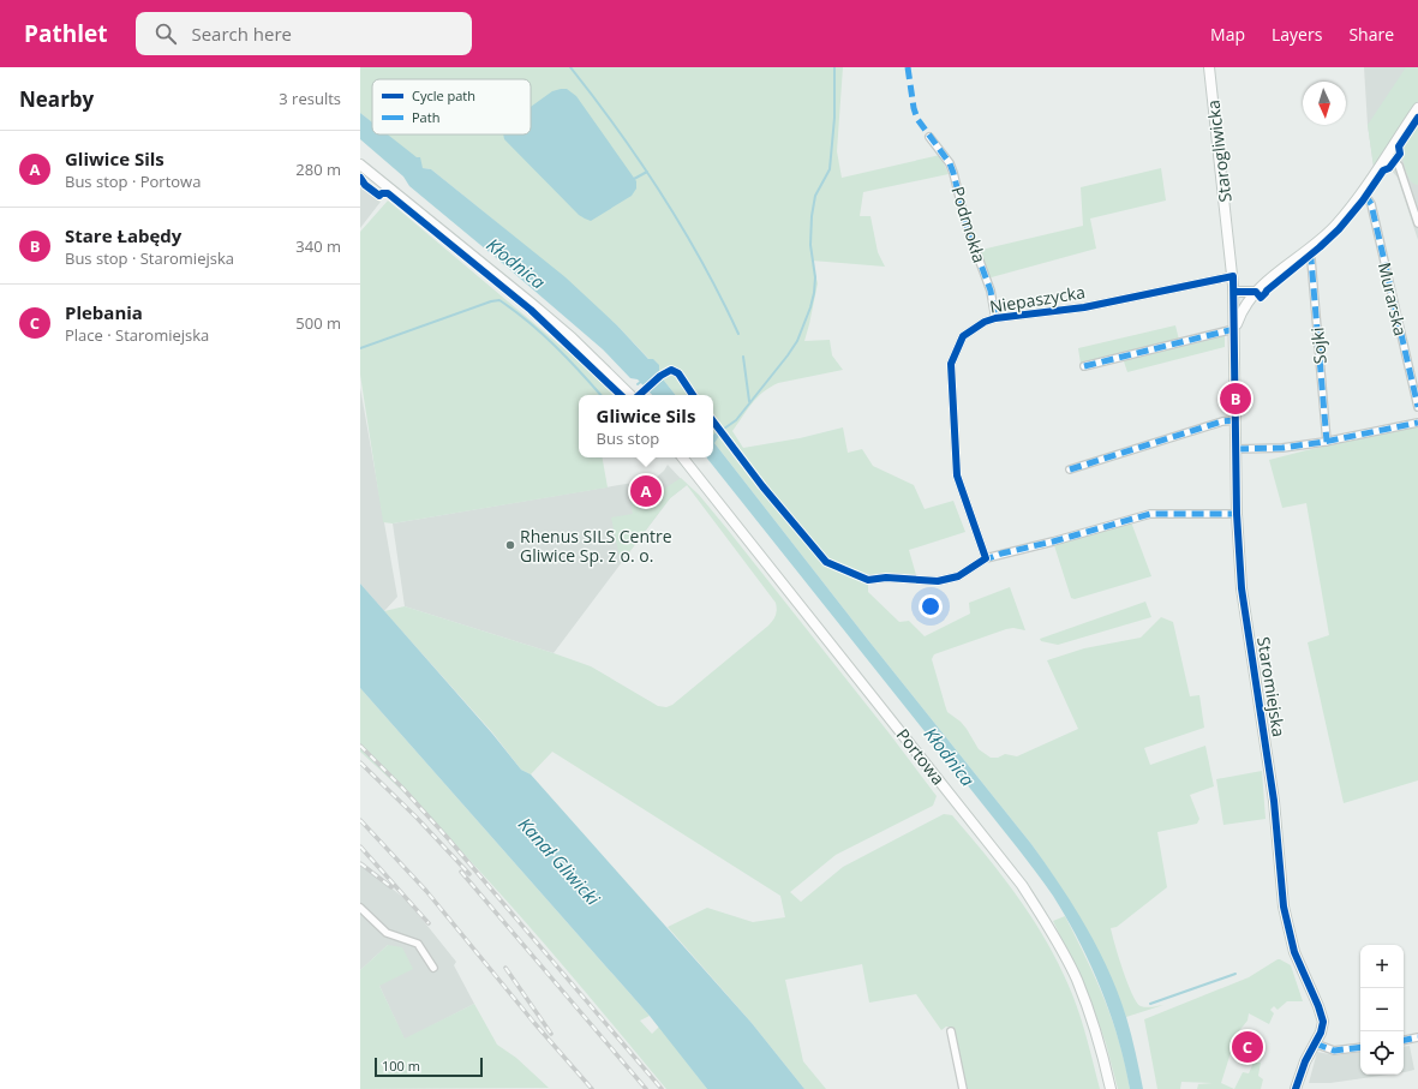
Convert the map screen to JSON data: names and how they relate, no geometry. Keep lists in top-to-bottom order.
{
  "streets": {
    "street": [
      "Starogliwicka",
      "Podmokła",
      "Niepaszycka",
      "Murarska",
      "Sojki",
      "Staromiejska",
      "Portowa"
    ]
  },
  "crossings": [
    ["Starogliwicka", "Staromiejska"],
    ["Podmokła", "Niepaszycka"],
    ["Niepaszycka", "Staromiejska"]
  ],
  "water": ["Kłodnica", "Kanał Gliwicki"],
  "places": ["Rhenus SILS Centre Gliwice Sp. z o. o."],
  "legend": ["Cycle path", "Path"],
  "scale_bar": "100 m",
  "north": "bottom",
  "page": {
    "header": "Pathlet",
    "search": "Search here",
    "nav": ["Map", "Layers", "Share"],
    "heading": ["Nearby", "3 results"],
    "list": [
      {
        "mark": "A",
        "name": "Gliwice Sils",
        "note": "Bus stop · Portowa",
        "value": "280 m"
      },
      {
        "mark": "B",
        "name": "Stare Łabędy",
        "note": "Bus stop · Staromiejska",
        "value": "340 m"
      },
      {
        "mark": "C",
        "name": "Plebania",
        "note": "Place · Staromiejska",
        "value": "500 m"
      }
    ],
    "pins": ["B", "A", "C"],
    "popup": ["Gliwice Sils", "Bus stop"],
    "map_buttons": ["+", "−"],
    "scale": "100 m"
  }
}
